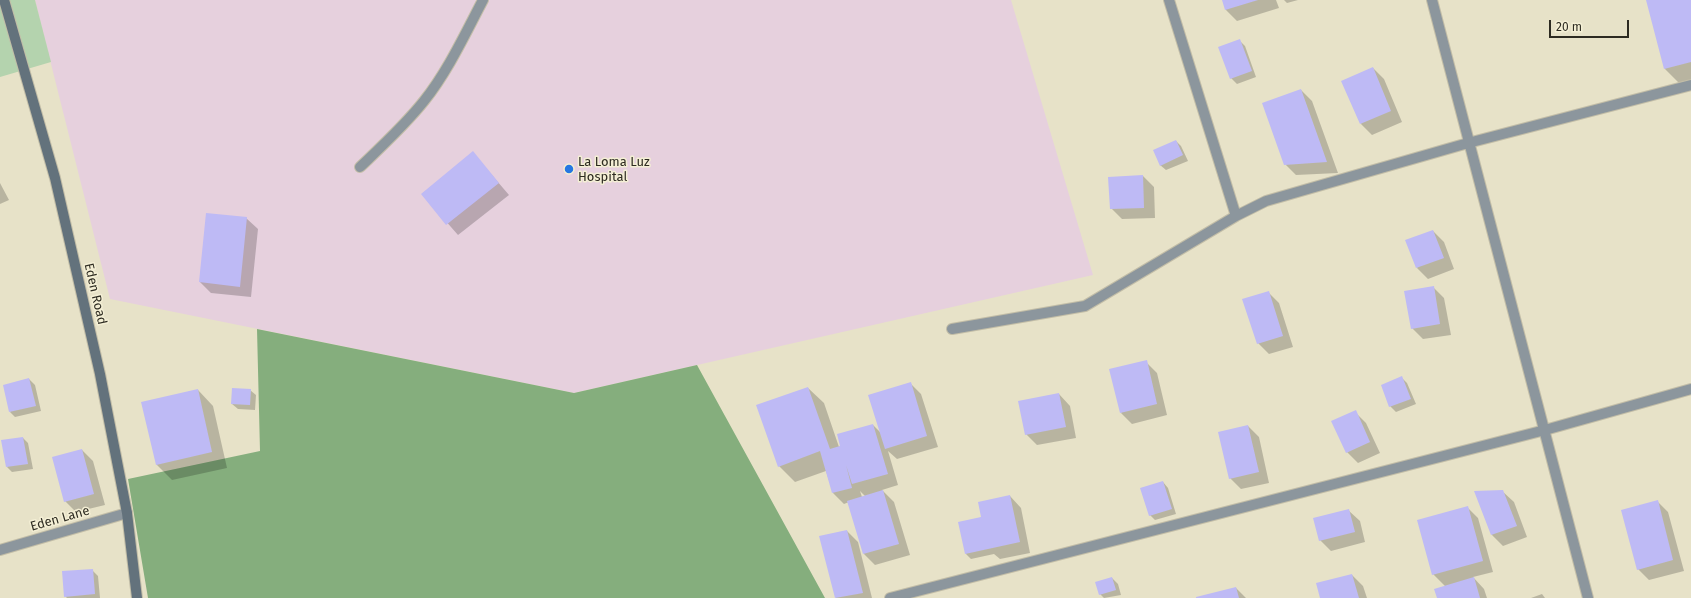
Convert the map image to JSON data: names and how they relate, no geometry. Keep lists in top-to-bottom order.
{
  "streets": {
    "street": ["Eden Road", "Eden Lane"]
  },
  "crossings": [
    ["Eden Road", "Eden Lane"]
  ],
  "places": ["La Loma Luz Hospital"],
  "scale_bar": "20 m"
}
